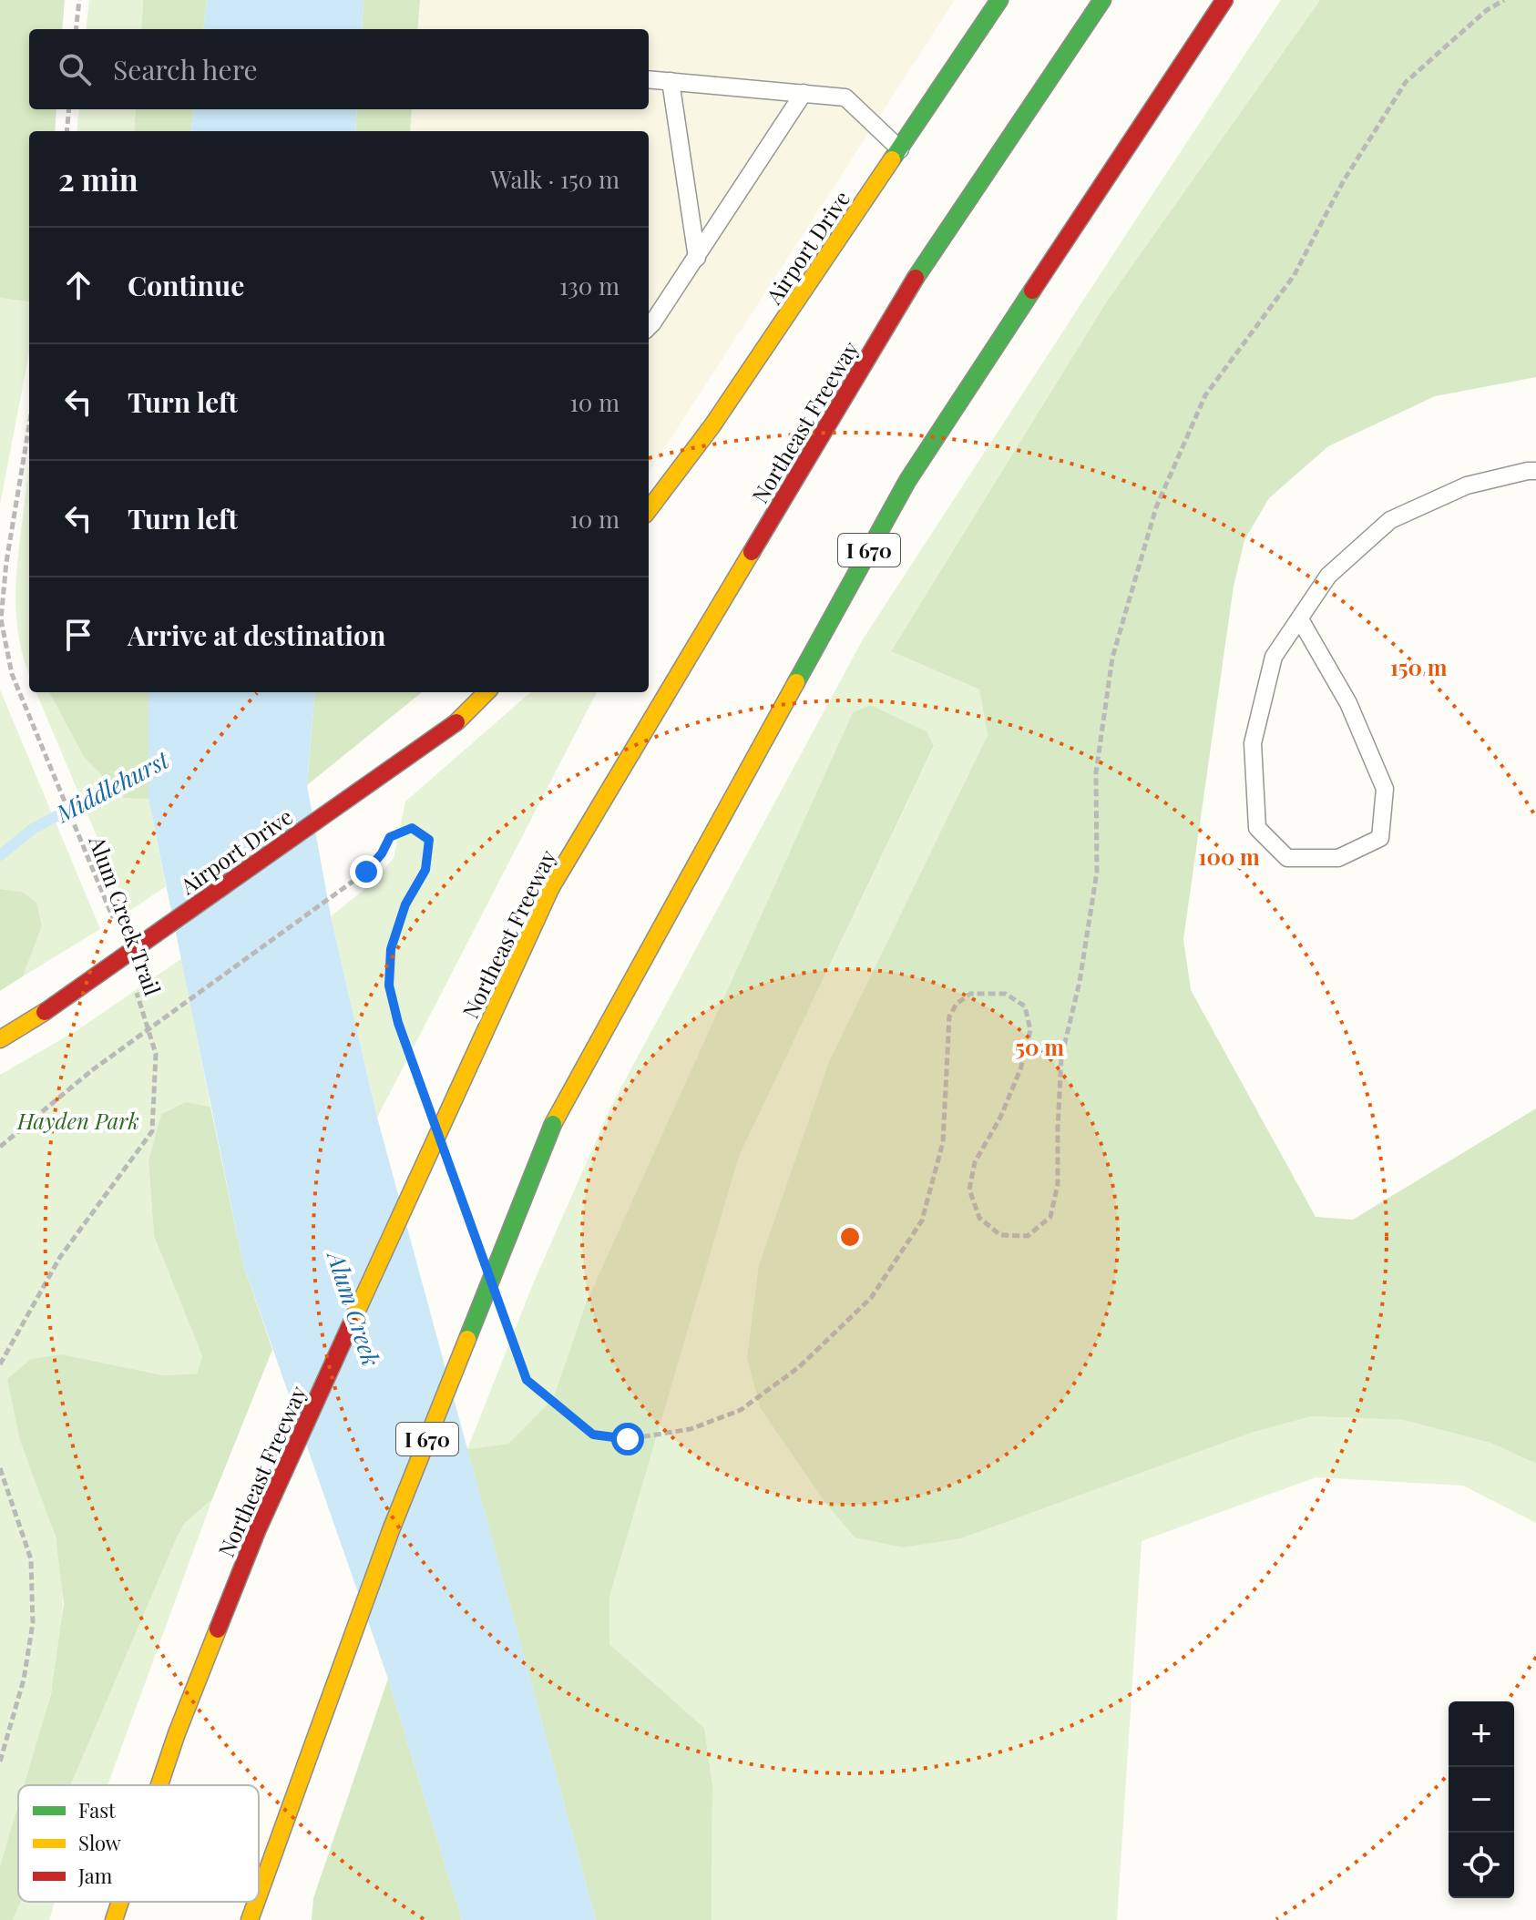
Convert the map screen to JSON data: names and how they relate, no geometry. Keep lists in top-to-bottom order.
{
  "streets": {
    "main road": ["Airport Drive", "Northeast Freeway", "I 670"],
    "path": ["Alum Creek Trail"]
  },
  "water": ["Middlehurst", "Alum Creek"],
  "parks": ["Hayden Park"],
  "legend": ["Fast", "Slow", "Jam"],
  "page": {
    "search": "Search here",
    "heading": ["2 min", "Walk · 150 m"],
    "list": [
      ["Continue", "130 m"],
      ["Turn left", "10 m"],
      ["Turn left", "10 m"],
      "Arrive at destination"
    ],
    "map_buttons": ["+", "−"]
  },
  "rings": ["150 m", "100 m", "50 m"]
}
